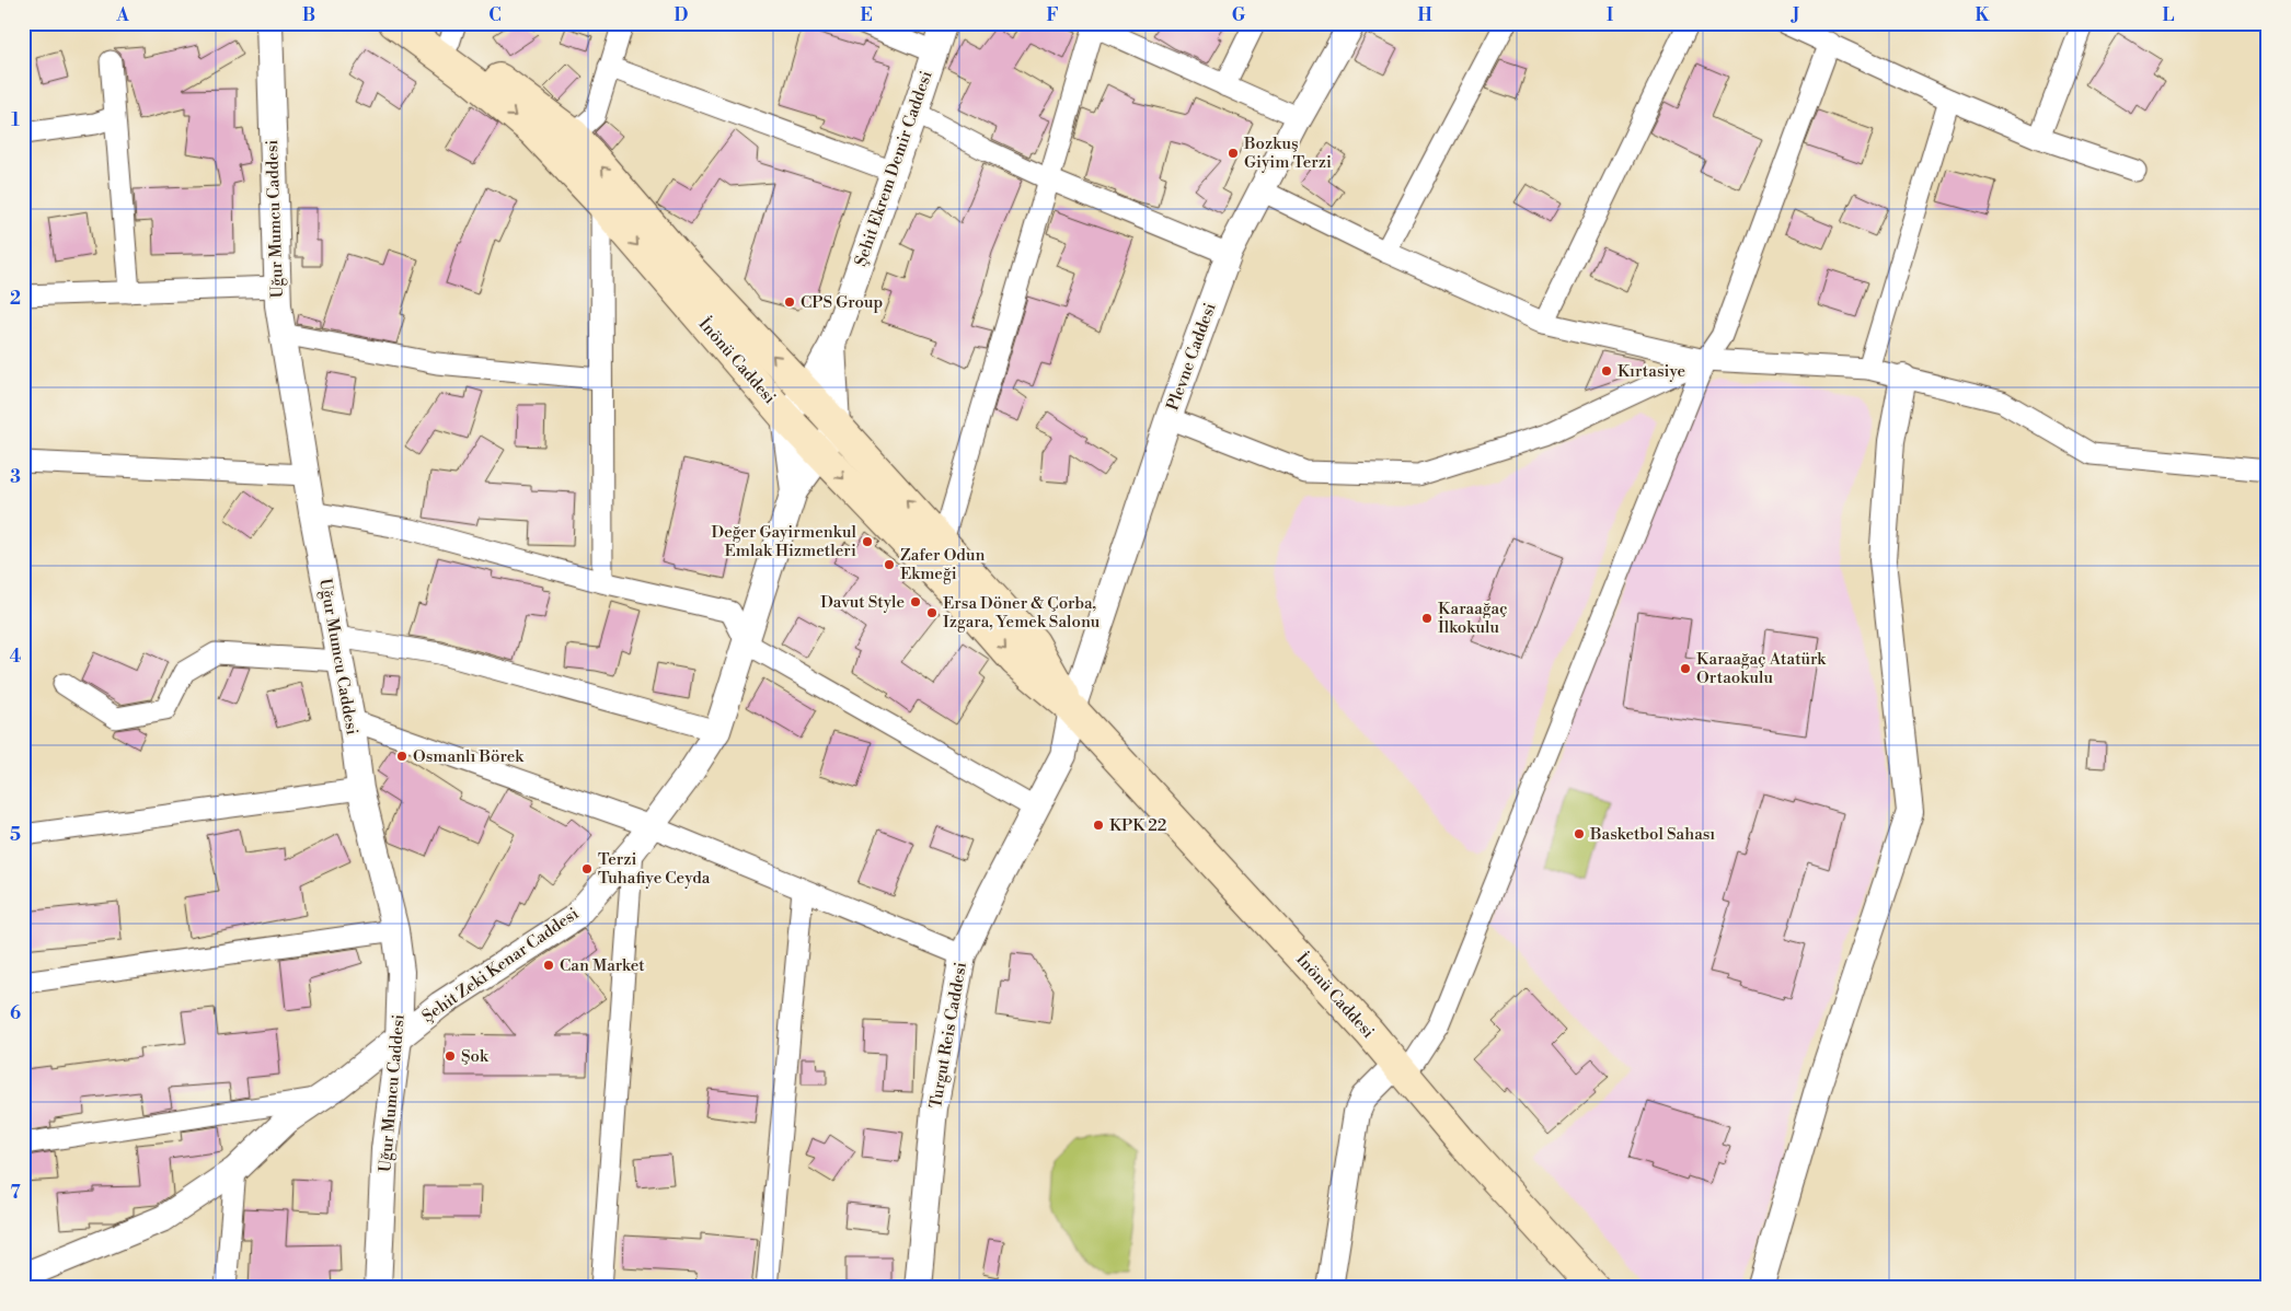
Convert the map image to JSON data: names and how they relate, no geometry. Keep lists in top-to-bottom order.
{
  "streets": {
    "main road": ["İnönü Caddesi"],
    "street": [
      "Şehit Ekrem Demir Caddesi",
      "Uğur Mumcu Caddesi",
      "Plevne Caddesi",
      "Şehit Zeki Kenar Caddesi",
      "Turgut Reis Caddesi"
    ]
  },
  "crossings": [
    ["Uğur Mumcu Caddesi", "Şehit Zeki Kenar Caddesi"],
    ["Plevne Caddesi", "İnönü Caddesi"],
    ["Plevne Caddesi", "Turgut Reis Caddesi"],
    ["İnönü Caddesi", "Turgut Reis Caddesi"]
  ],
  "places": [
    "Bozkuş Giyim Terzi",
    "CPS Group",
    "Kırtasiye",
    "Değer Gayirmenkul Emlak Hizmetleri",
    "Zafer Odun Ekmeği",
    "Davut Style",
    "Ersa Döner & Çorba, Izgara, Yemek Salonu",
    "Karaağaç İlkokulu",
    "Karaağaç Atatürk Ortaokulu",
    "Osmanlı Börek",
    "KPK 22",
    "Basketbol Sahası",
    "Terzi Tuhafiye Ceyda",
    "Can Market",
    "Şok"
  ],
  "grid": {
    "columns": [
      "A",
      "B",
      "C",
      "D",
      "E",
      "F",
      "G",
      "H",
      "I",
      "J",
      "K",
      "L"
    ],
    "rows": [
      "1",
      "2",
      "3",
      "4",
      "5",
      "6",
      "7"
    ]
  }
}
